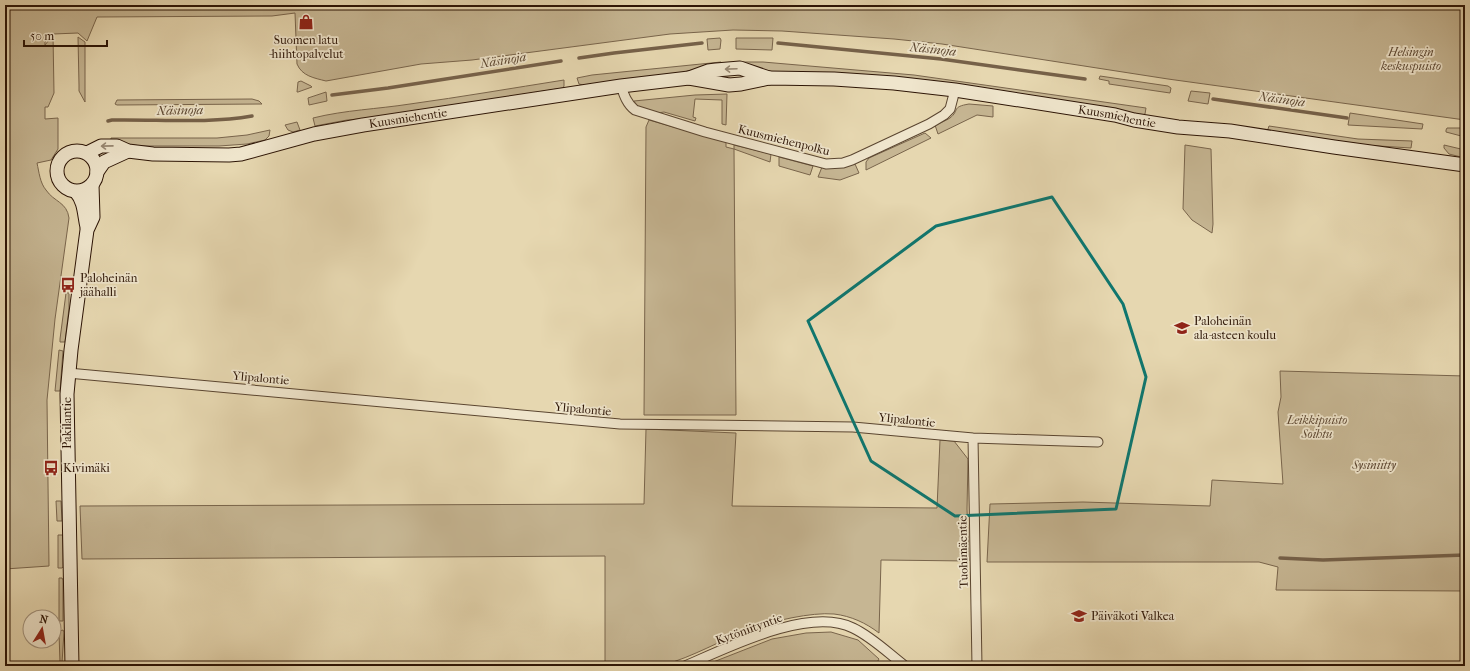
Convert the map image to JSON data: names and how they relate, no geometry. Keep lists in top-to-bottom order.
{
  "streets": {
    "main road": ["Kuusmiehentie", "Pakilantie"],
    "street": [
      "Kuusmiehenpolku",
      "Ylipalontie",
      "Tuohimäentie",
      "Kytöniityntie"
    ]
  },
  "crossings": [
    ["Kuusmiehentie", "Kuusmiehenpolku"],
    ["Kuusmiehentie", "Pakilantie"],
    ["Ylipalontie", "Pakilantie"],
    ["Ylipalontie", "Tuohimäentie"]
  ],
  "water": ["Näsinoja"],
  "parks": ["Helsingin keskuspuisto", "Leikkipuisto Soihtu", "Sysiniitty"],
  "places": {
    "shop": ["Suomen latu -hiihtopalvelut"],
    "bus stop": ["Paloheinän jäähalli", "Kivimäki"],
    "school or university": ["Paloheinän ala-asteen koulu", "Päiväkoti Valkea"]
  },
  "scale_bar": "50 m",
  "north": "top"
}
